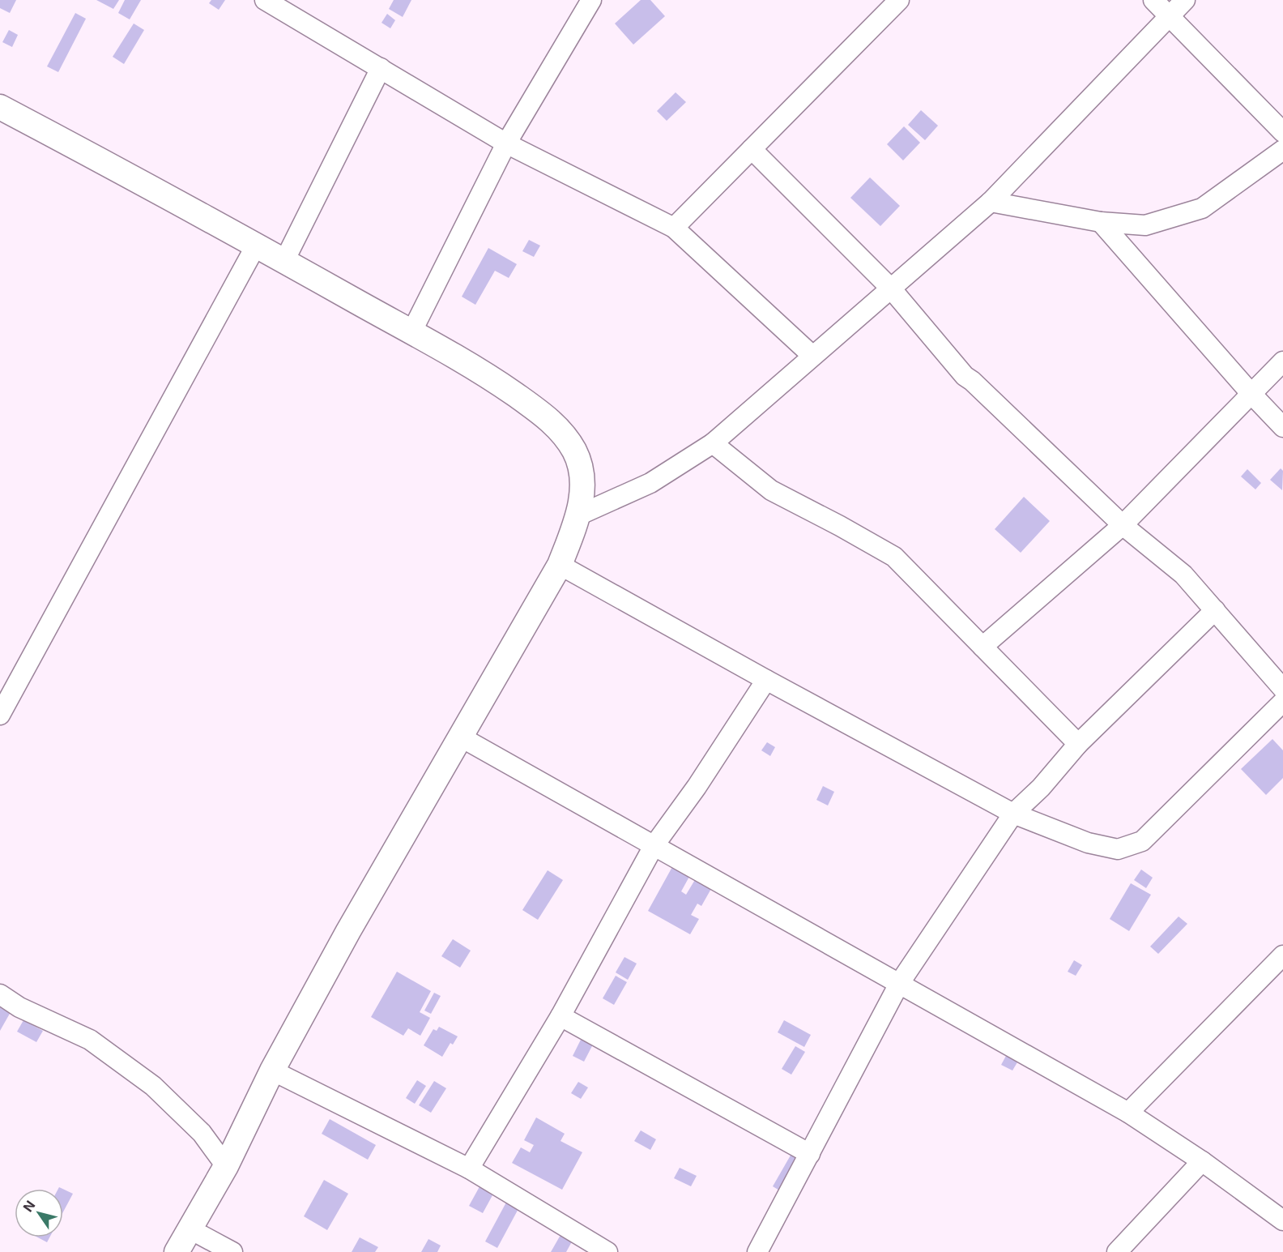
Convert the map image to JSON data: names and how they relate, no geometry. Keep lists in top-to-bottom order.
{
  "north": "top left"
}
